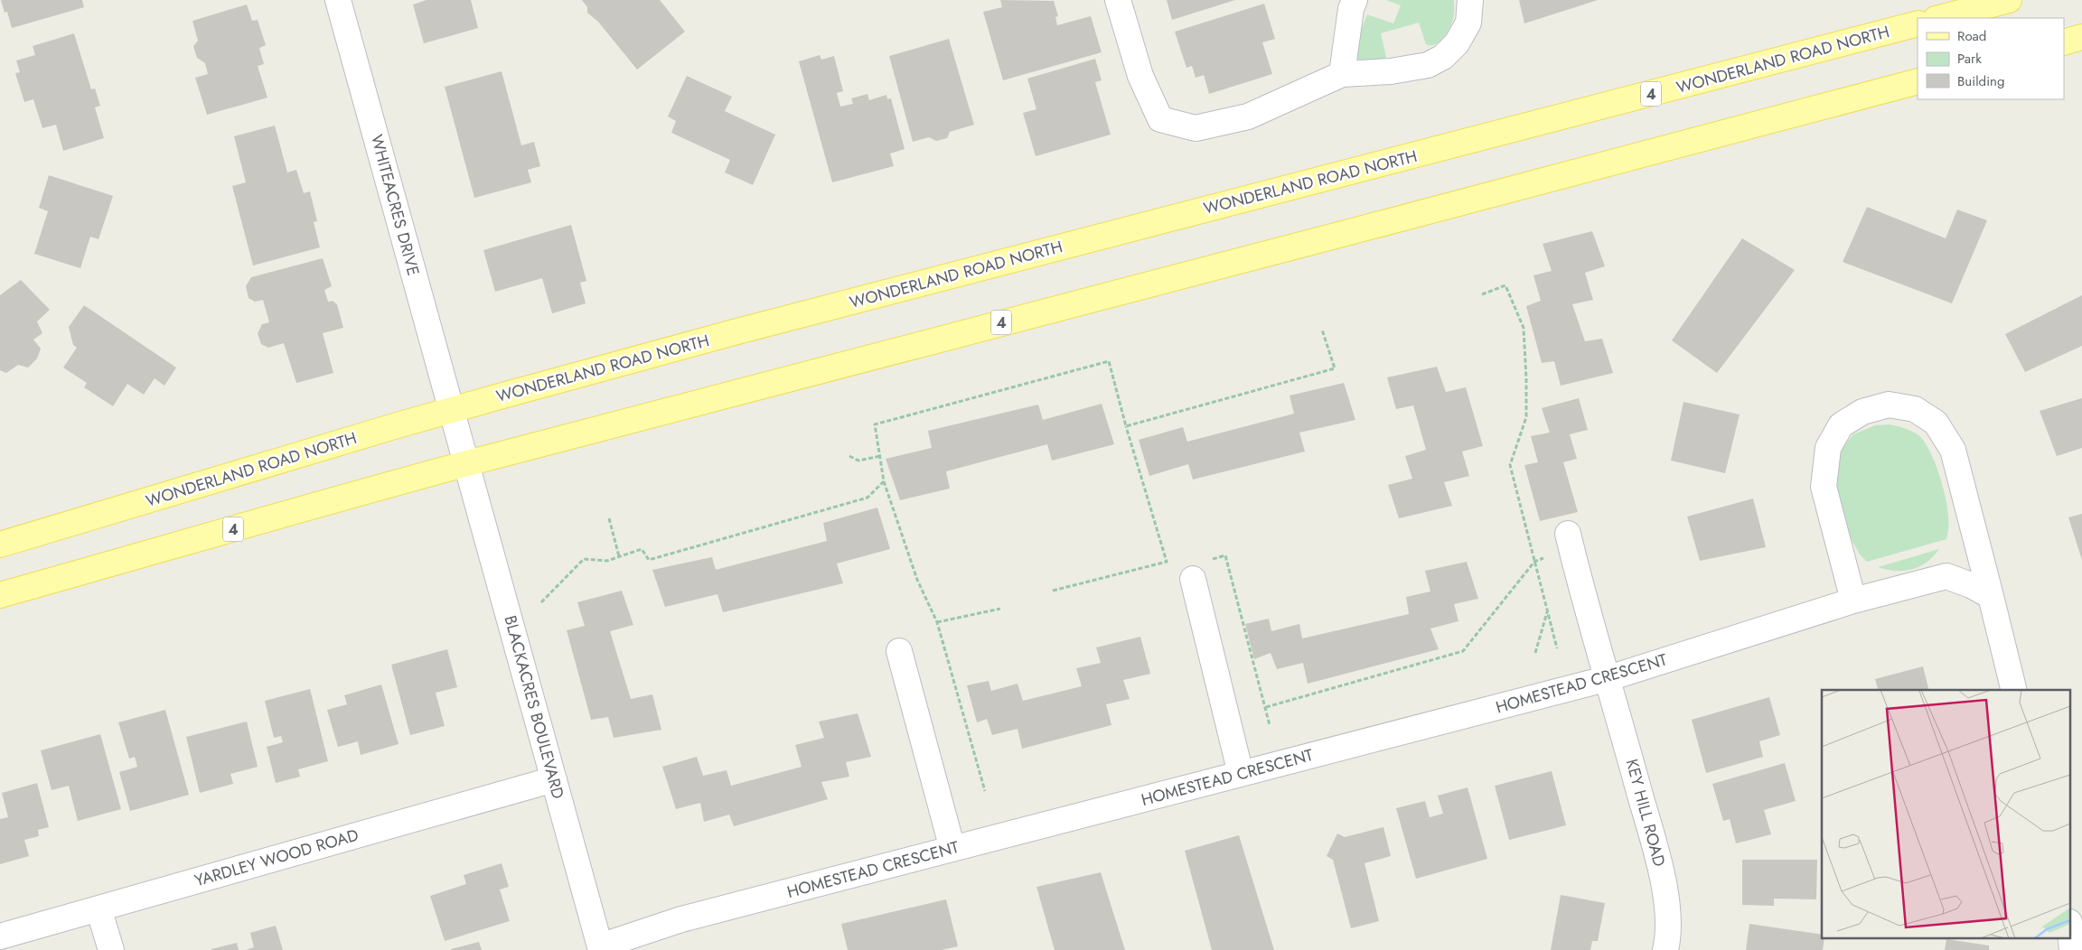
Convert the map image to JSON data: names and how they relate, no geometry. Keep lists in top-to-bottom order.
{
  "streets": {
    "main road": ["WONDERLAND ROAD NORTH", "4"],
    "street": [
      "WHITEACRES DRIVE",
      "HOMESTEAD CRESCENT",
      "BLACKACRES BOULEVARD",
      "KEY HILL ROAD",
      "YARDLEY WOOD ROAD"
    ]
  },
  "crossings": [
    ["WONDERLAND ROAD NORTH", "WHITEACRES DRIVE"],
    ["4", "WHITEACRES DRIVE"],
    ["4", "BLACKACRES BOULEVARD"],
    ["WHITEACRES DRIVE", "BLACKACRES BOULEVARD"],
    ["HOMESTEAD CRESCENT", "BLACKACRES BOULEVARD"],
    ["HOMESTEAD CRESCENT", "KEY HILL ROAD"],
    ["BLACKACRES BOULEVARD", "YARDLEY WOOD ROAD"]
  ],
  "legend": ["Road", "Park", "Building"]
}
